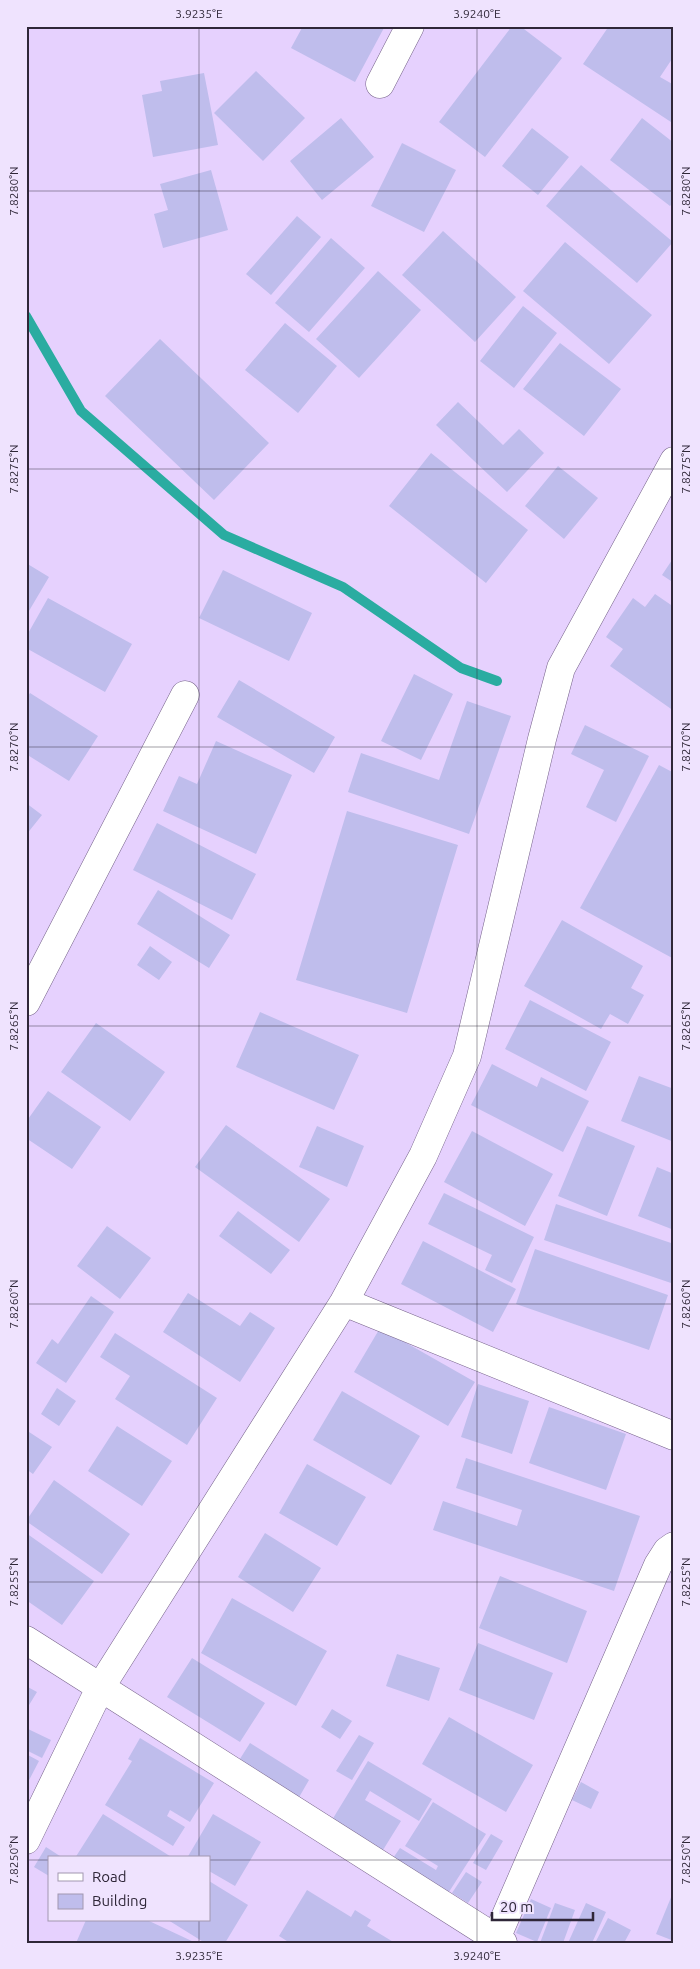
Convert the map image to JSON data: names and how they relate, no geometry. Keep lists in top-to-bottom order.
{
  "legend": ["Road", "Building"],
  "scale_bar": "20 m",
  "coordinates": [
    "3.9235°E",
    "3.9240°E",
    "7.8280°N",
    "7.8275°N",
    "7.8270°N",
    "7.8265°N",
    "7.8260°N",
    "7.8255°N",
    "7.8250°N"
  ]
}
